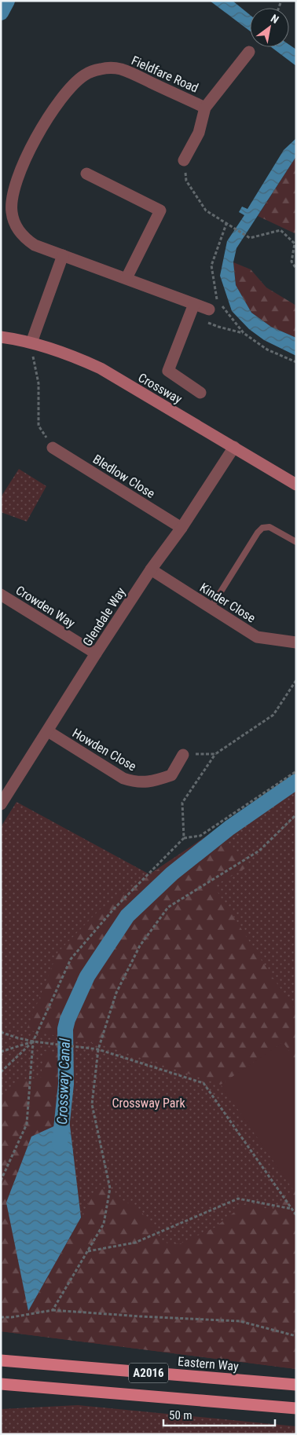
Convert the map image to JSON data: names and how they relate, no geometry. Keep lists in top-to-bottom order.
{
  "streets": {
    "main road": ["Eastern Way", "A2016"],
    "street": [
      "Fieldfare Road",
      "Crossway",
      "Bledlow Close",
      "Kinder Close",
      "Crowden Way",
      "Glendale Way",
      "Howden Close"
    ]
  },
  "crossings": [
    ["Crossway", "Glendale Way"],
    ["Bledlow Close", "Glendale Way"],
    ["Kinder Close", "Glendale Way"],
    ["Crowden Way", "Glendale Way"],
    ["Glendale Way", "Howden Close"]
  ],
  "water": ["Crossway Canal"],
  "parks": ["Crossway Park"],
  "scale_bar": "50 m",
  "north": "top right"
}
